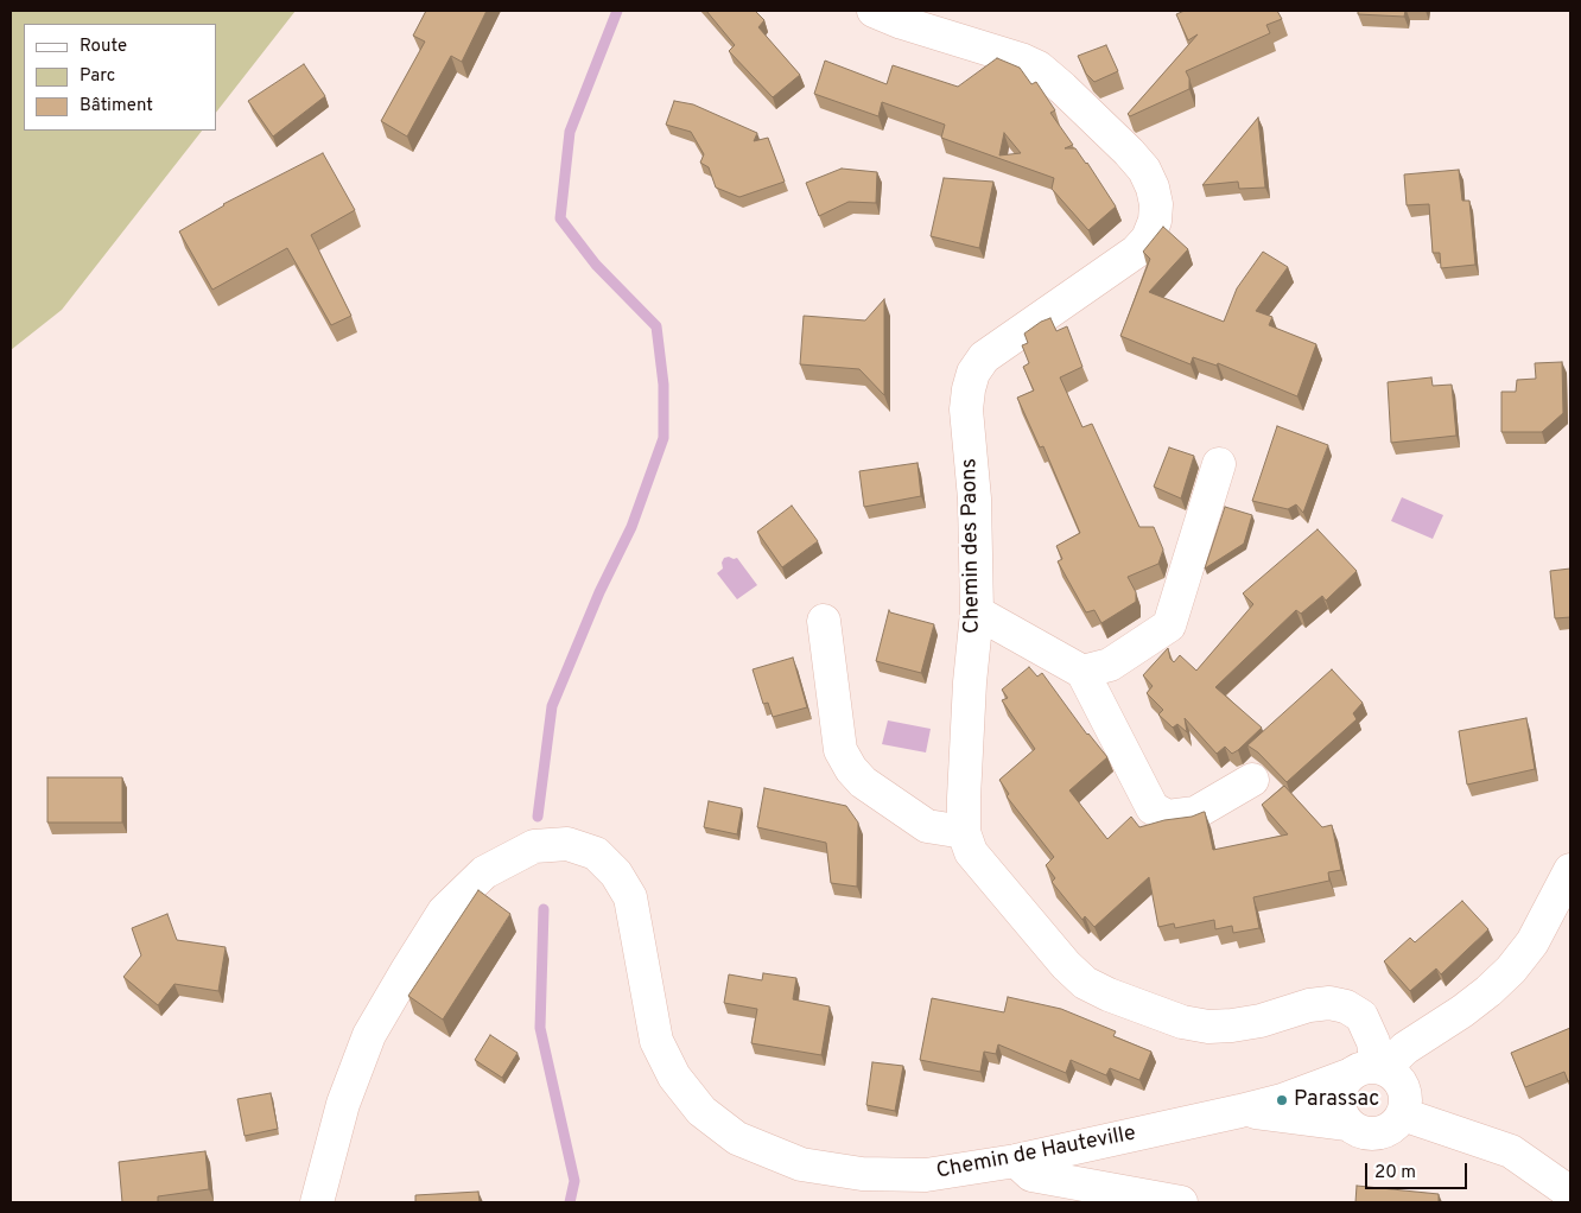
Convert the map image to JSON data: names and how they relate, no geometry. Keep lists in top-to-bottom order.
{
  "streets": {
    "street": ["Chemin des Paons", "Chemin de Hauteville"]
  },
  "crossings": [
    ["Chemin des Paons", "Chemin de Hauteville"]
  ],
  "places": ["Parassac"],
  "legend": ["Route", "Parc", "Bâtiment"],
  "scale_bar": "20 m"
}
